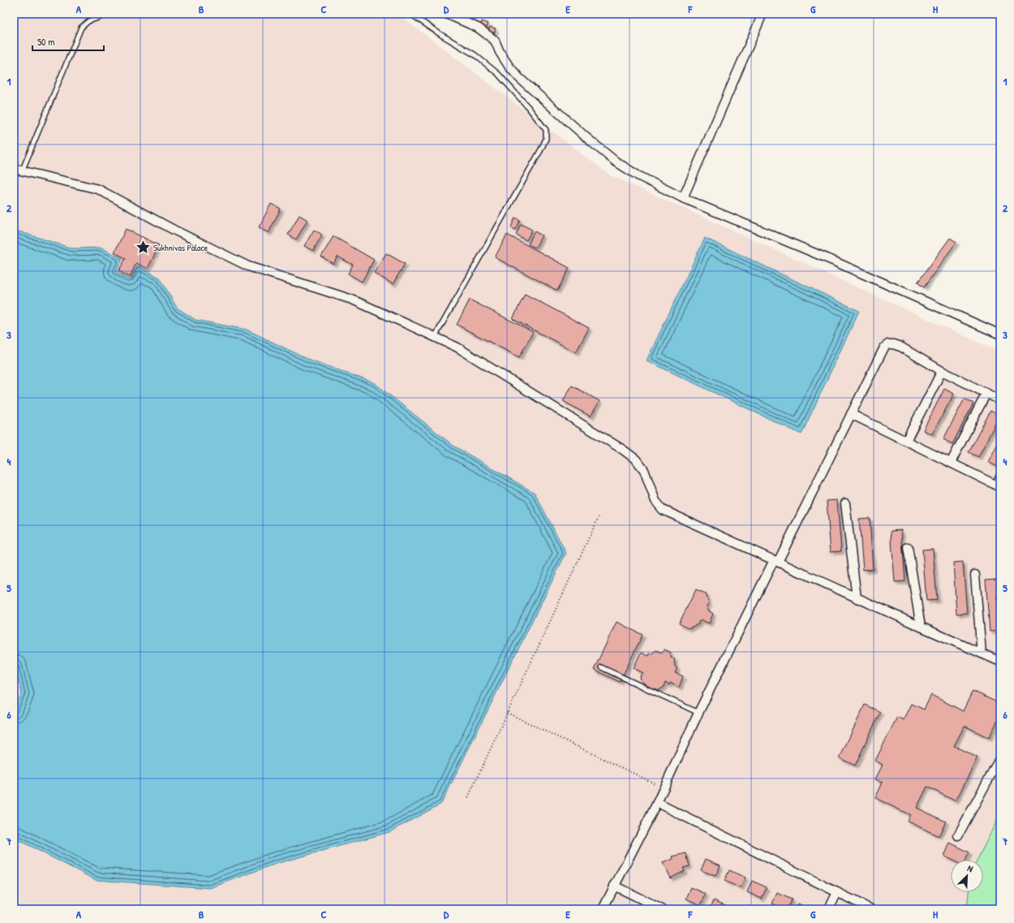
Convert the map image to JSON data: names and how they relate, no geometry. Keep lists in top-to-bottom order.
{
  "places": {
    "place": ["Sukhnivas Palace"]
  },
  "scale_bar": "50 m",
  "north": "top right",
  "grid": {
    "columns": [
      "A",
      "B",
      "C",
      "D",
      "E",
      "F",
      "G",
      "H"
    ],
    "rows": [
      "1",
      "2",
      "3",
      "4",
      "5",
      "6",
      "7"
    ]
  }
}
